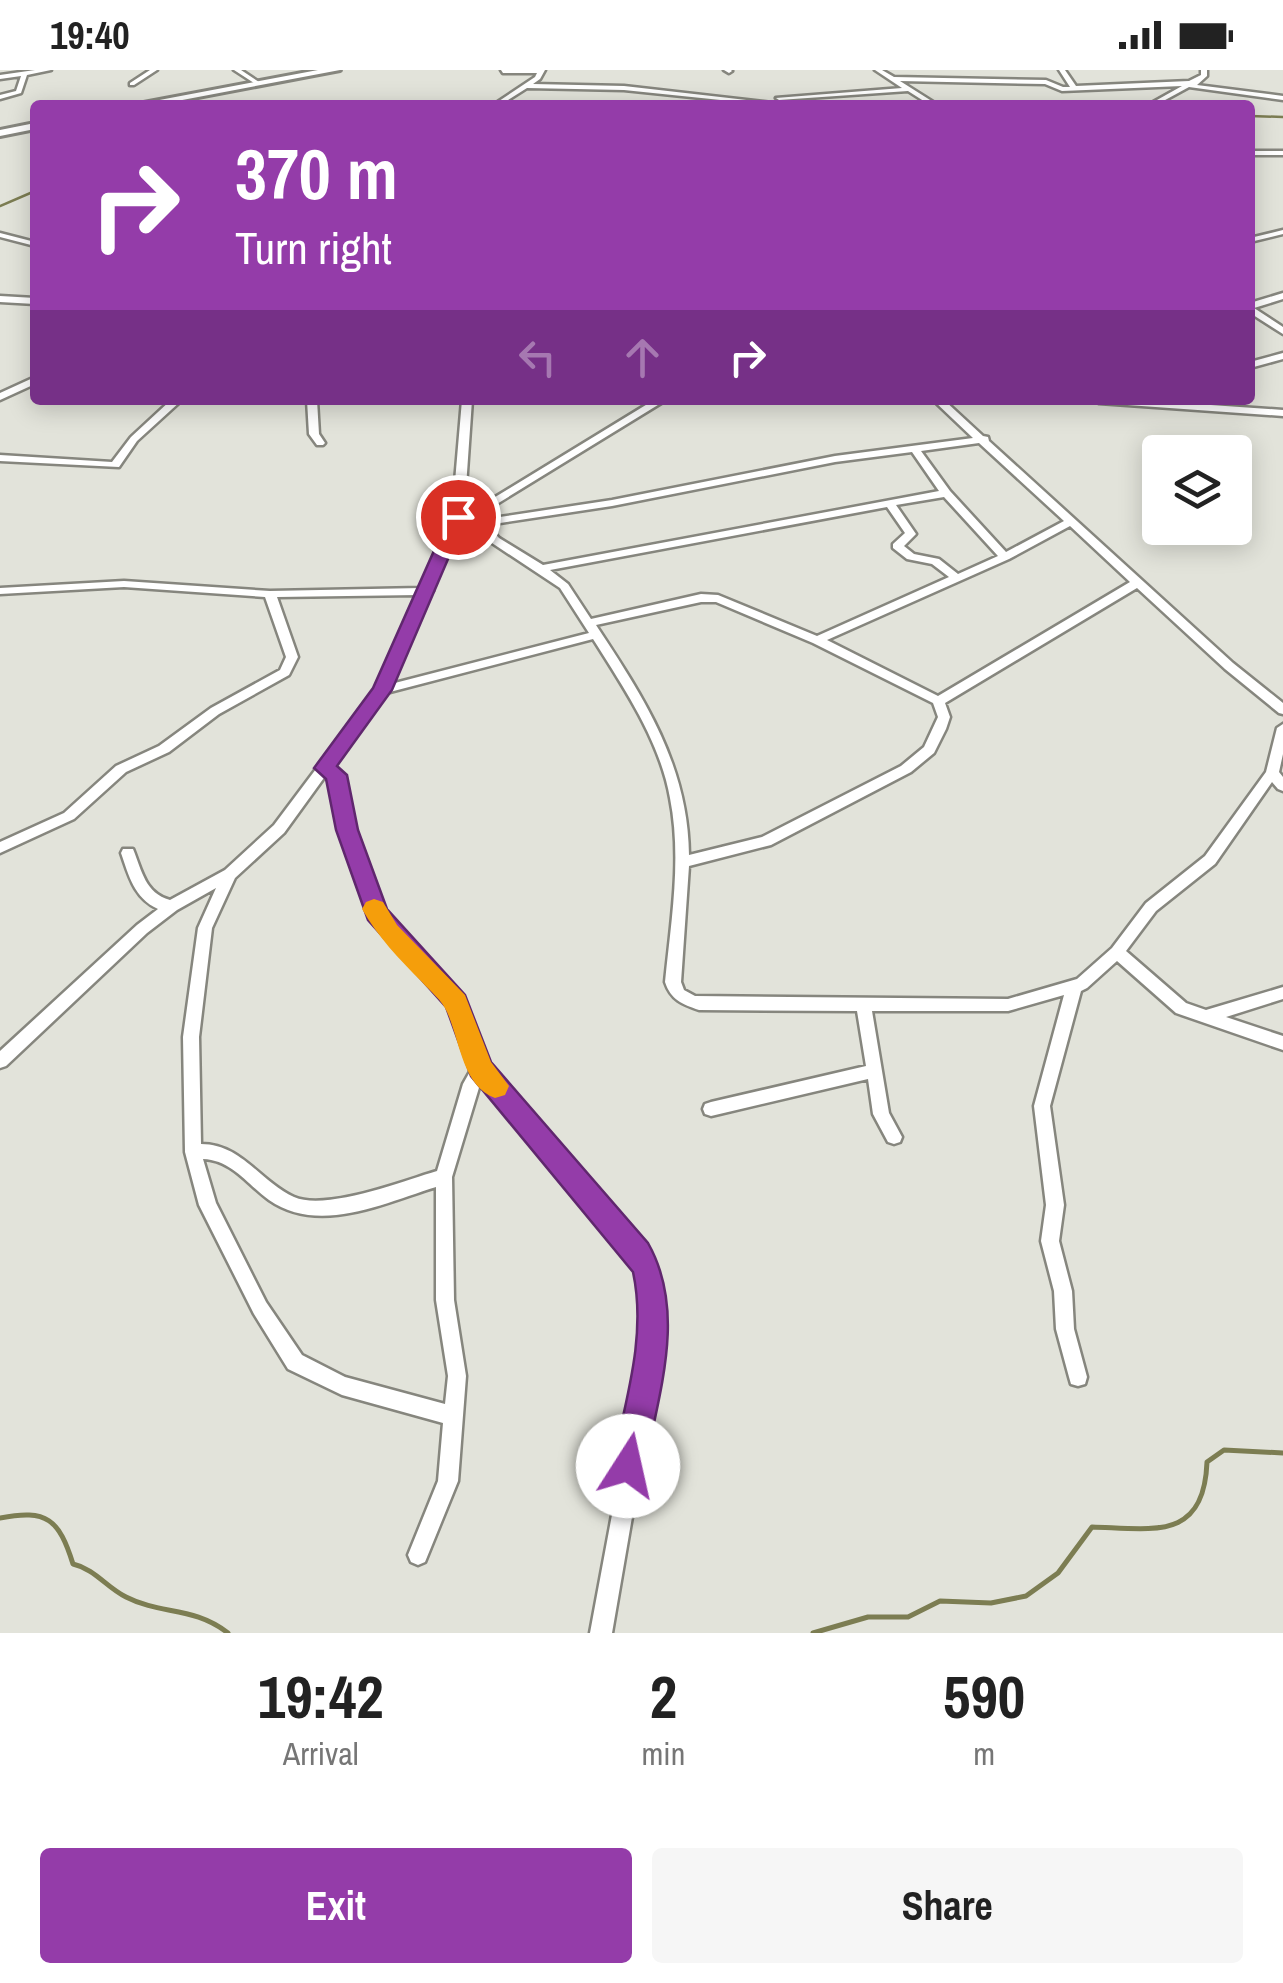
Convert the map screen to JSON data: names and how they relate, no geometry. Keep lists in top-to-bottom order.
{
  "page": {
    "status": "19:40",
    "turn": ["370 m", "Turn right"],
    "eta": [
      "19:42",
      "Arrival",
      "2",
      "min",
      "590",
      "m"
    ],
    "buttons": ["Exit", "Share"]
  }
}
